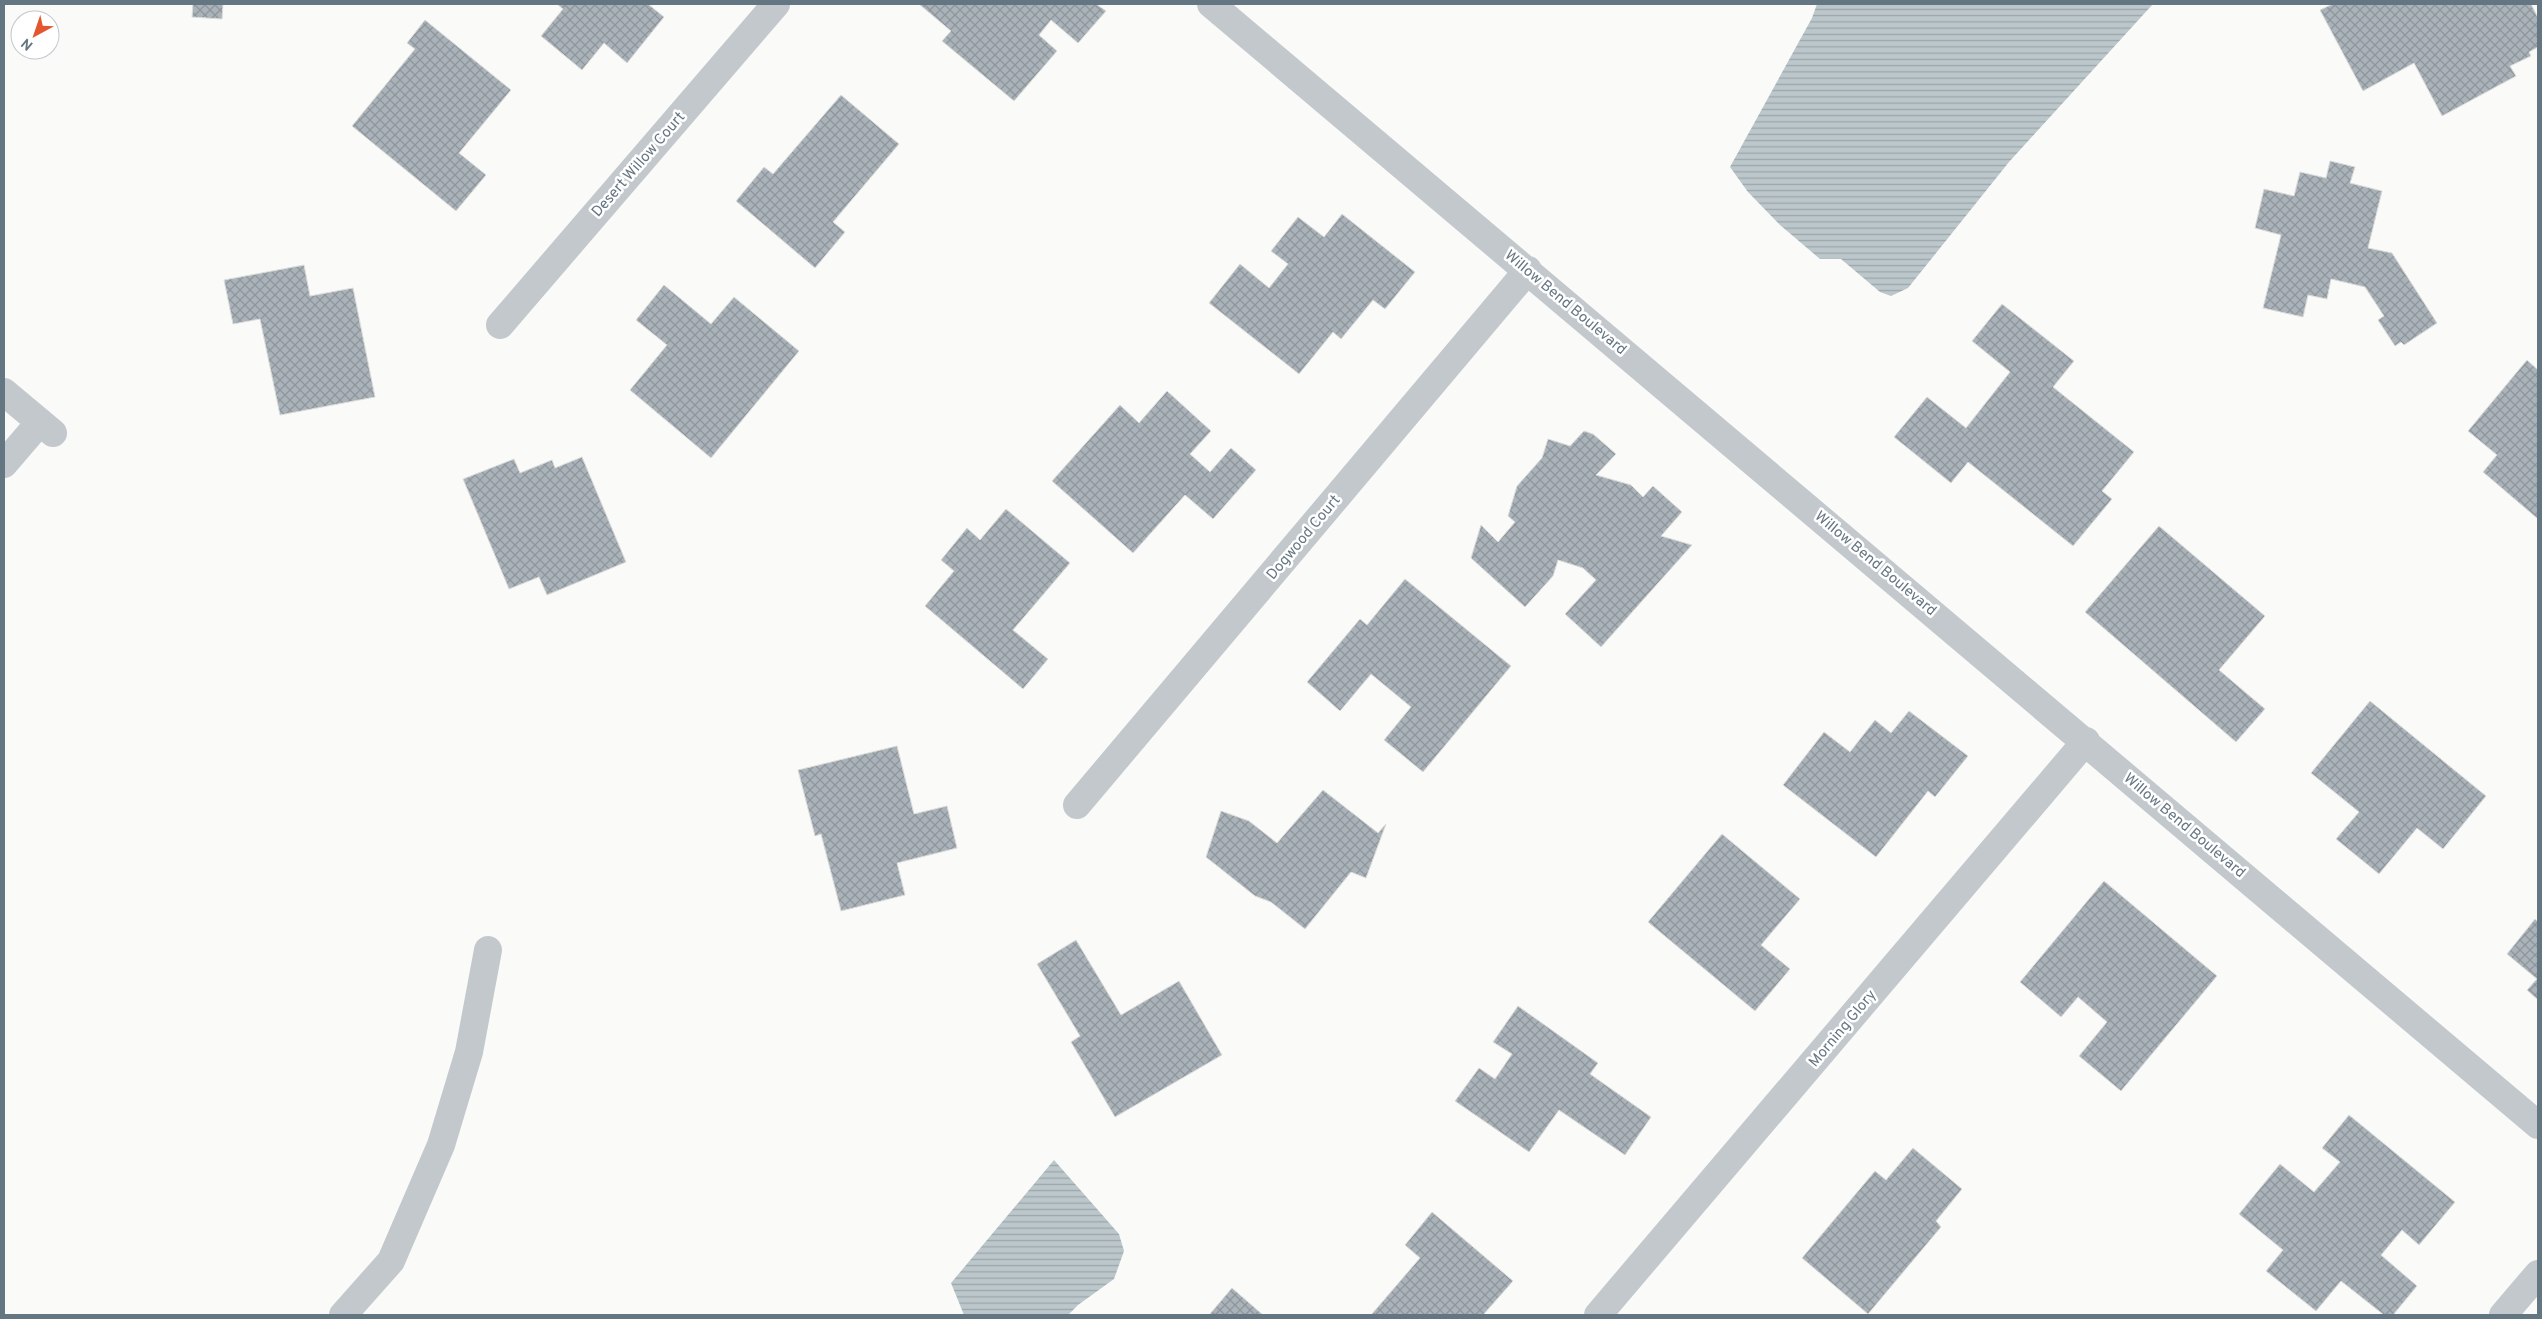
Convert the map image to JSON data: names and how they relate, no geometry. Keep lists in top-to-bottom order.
{
  "streets": {
    "street": [
      "Desert Willow Court",
      "Willow Bend Boulevard",
      "Dogwood Court",
      "Morning Glory"
    ]
  },
  "crossings": [
    ["Willow Bend Boulevard", "Dogwood Court"],
    ["Willow Bend Boulevard", "Morning Glory"]
  ],
  "north": "bottom left"
}
